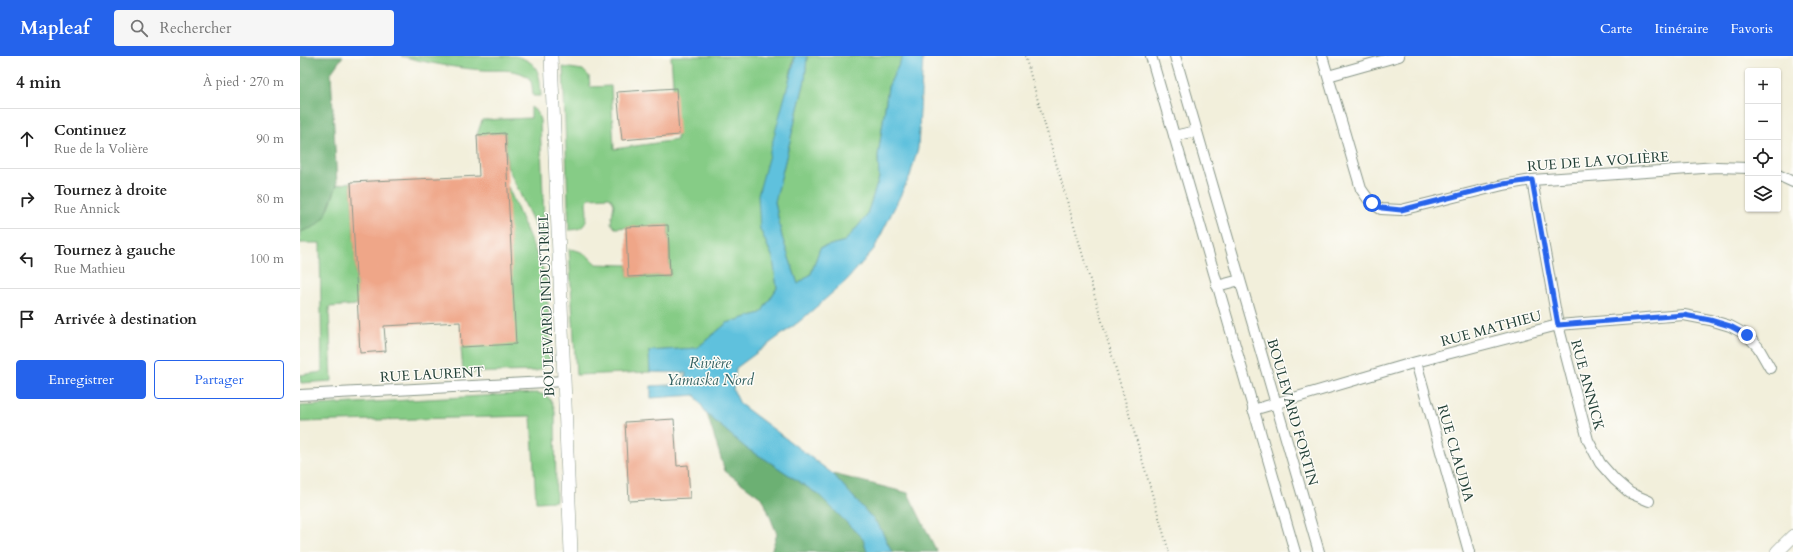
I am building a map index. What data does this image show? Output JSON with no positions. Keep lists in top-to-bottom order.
{
  "streets": {
    "street": [
      "RUE DE LA VOLIÈRE",
      "BOULEVARD INDUSTRIEL",
      "RUE MATHIEU",
      "RUE LAURENT",
      "RUE ANNICK",
      "BOULEVARD FORTIN",
      "RUE CLAUDIA"
    ]
  },
  "crossings": [
    ["RUE DE LA VOLIÈRE", "RUE ANNICK"],
    ["BOULEVARD INDUSTRIEL", "RUE LAURENT"],
    ["RUE MATHIEU", "RUE ANNICK"],
    ["RUE MATHIEU", "BOULEVARD FORTIN"],
    ["RUE MATHIEU", "RUE CLAUDIA"]
  ],
  "water": ["Rivière Yamaska Nord"],
  "page": {
    "header": "Mapleaf",
    "search": "Rechercher",
    "nav": ["Carte", "Itinéraire", "Favoris"],
    "heading": ["4 min", "À pied · 270 m"],
    "map_buttons": ["+", "−"],
    "list": [
      ["Continuez", "Rue de la Volière", "90 m"],
      ["Tournez à droite", "Rue Annick", "80 m"],
      ["Tournez à gauche", "Rue Mathieu", "100 m"],
      "Arrivée à destination"
    ],
    "buttons": ["Enregistrer", "Partager"]
  }
}
